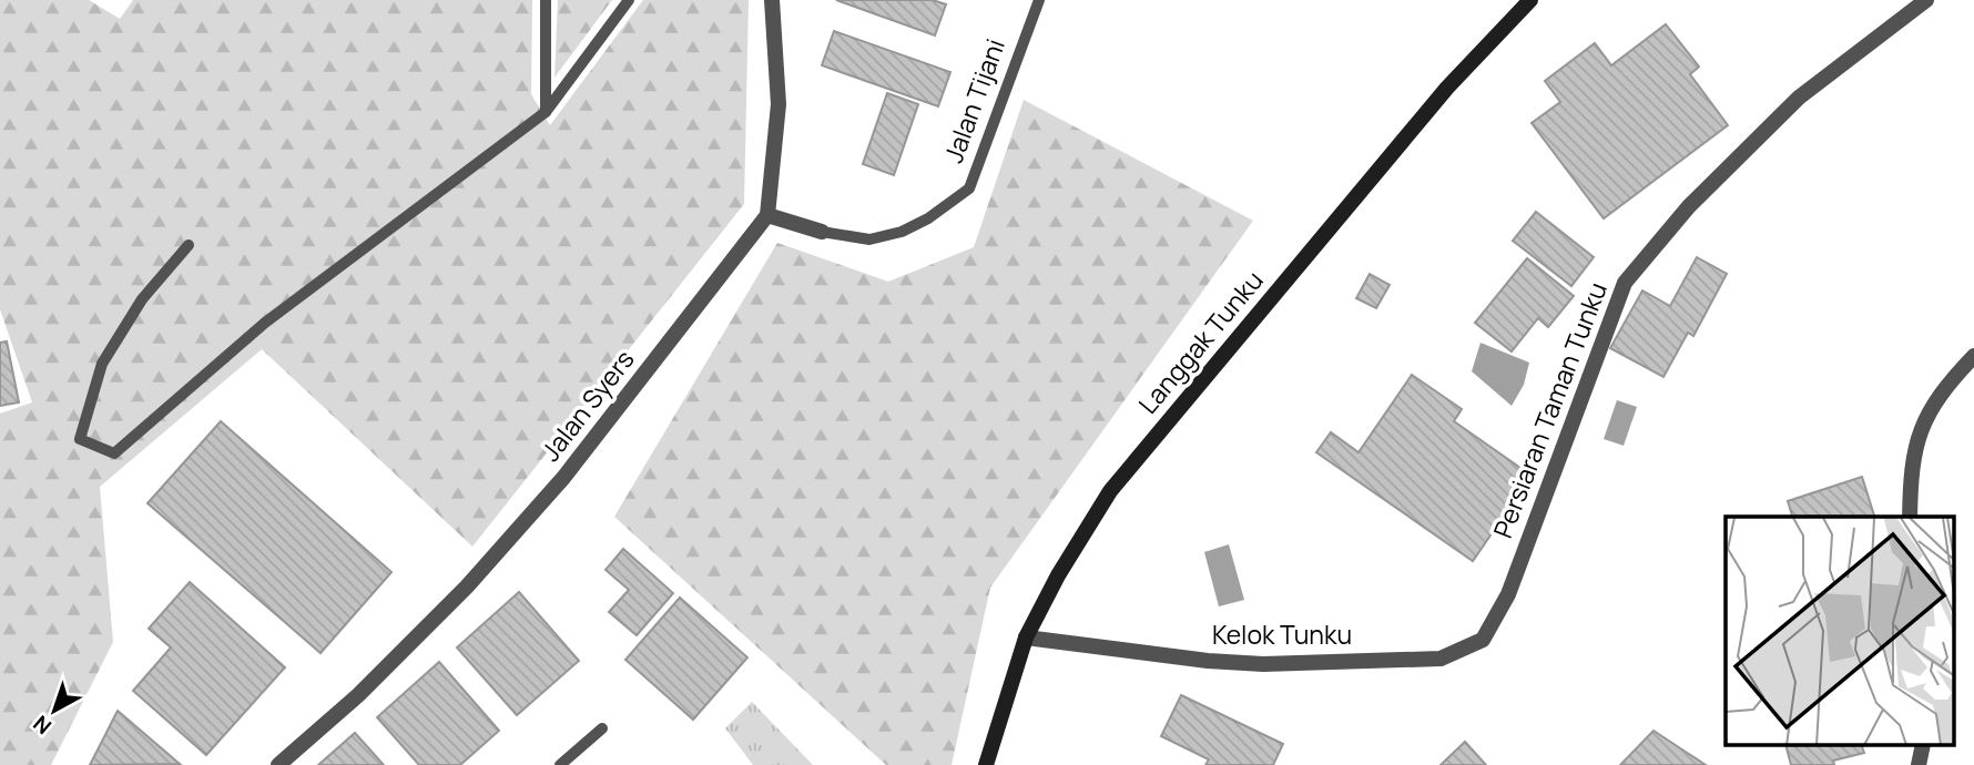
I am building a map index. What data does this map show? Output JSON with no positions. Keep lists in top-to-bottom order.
{
  "streets": {
    "street": [
      "Jalan Tijani",
      "Langgak Tunku",
      "Jalan Syers",
      "Persiaran Taman Tunku",
      "Kelok Tunku"
    ]
  },
  "crossings": [
    ["Jalan Tijani", "Jalan Syers"],
    ["Langgak Tunku", "Kelok Tunku"],
    ["Persiaran Taman Tunku", "Kelok Tunku"]
  ],
  "north": "bottom left"
}
